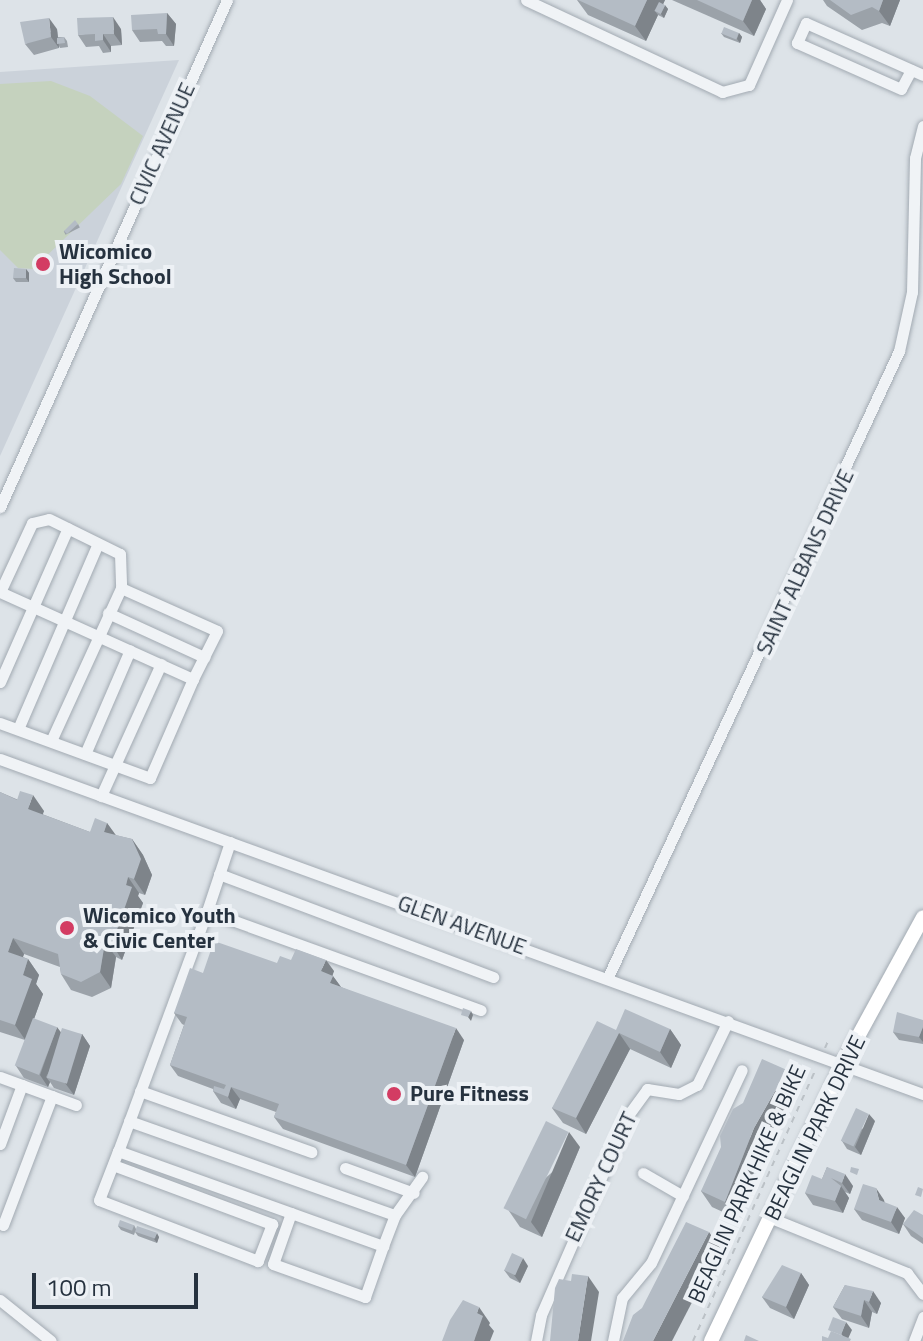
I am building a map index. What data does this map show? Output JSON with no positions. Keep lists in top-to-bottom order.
{
  "streets": {
    "main road": ["BEAGLIN PARK DRIVE"],
    "street": [
      "CIVIC AVENUE",
      "SAINT ALBANS DRIVE",
      "GLEN AVENUE",
      "EMORY COURT"
    ],
    "path": ["BEAGLIN PARK HIKE & BIKE"]
  },
  "crossings": [
    ["SAINT ALBANS DRIVE", "GLEN AVENUE"],
    ["GLEN AVENUE", "BEAGLIN PARK DRIVE"],
    ["GLEN AVENUE", "EMORY COURT"],
    ["GLEN AVENUE", "BEAGLIN PARK HIKE & BIKE"]
  ],
  "places": ["Wicomico High School", "Wicomico Youth & Civic Center", "Pure Fitness"],
  "scale_bar": "100 m"
}
